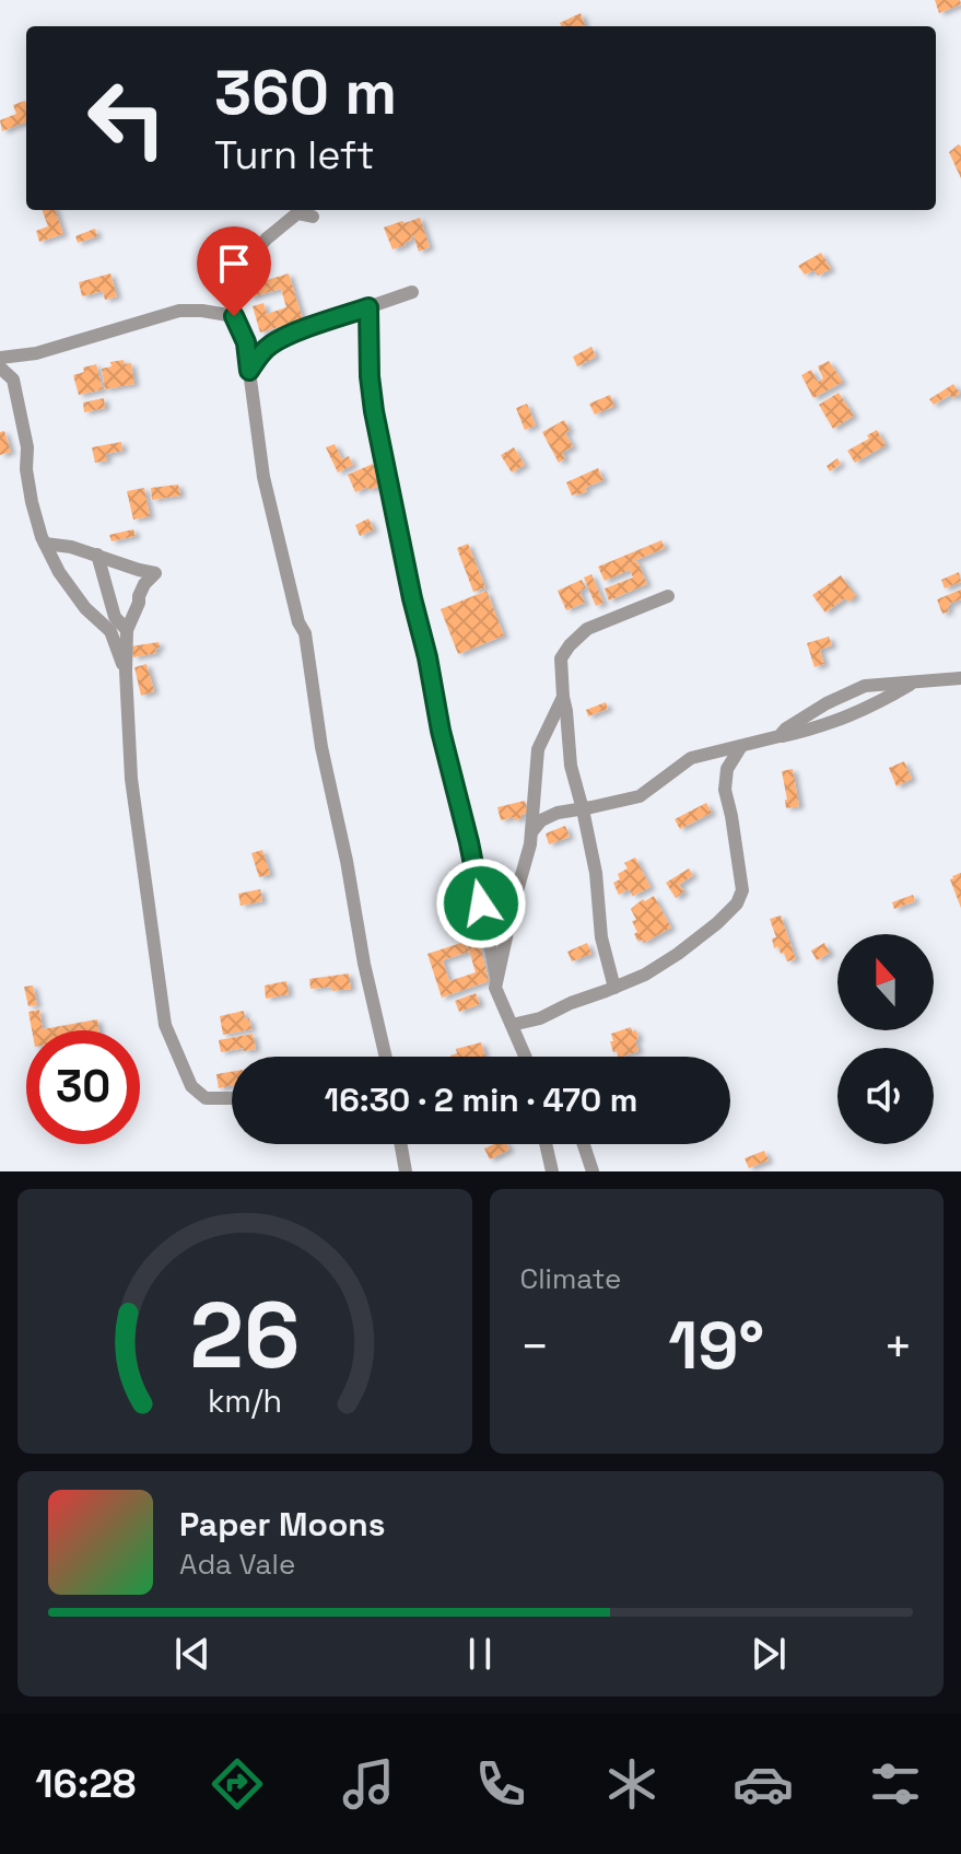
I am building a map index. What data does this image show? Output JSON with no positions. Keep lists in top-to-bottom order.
{
  "north": "top",
  "page": {
    "turn": ["360 m", "Turn left"],
    "limit": "30",
    "trip": "16:30 · 2 min · 470 m",
    "tile": "Climate",
    "heat": ["−", "19°", "+"],
    "song": ["Paper Moons", "Ada Vale"],
    "tabs": "16:28",
    "gauge": ["26", "km/h"]
  }
}
